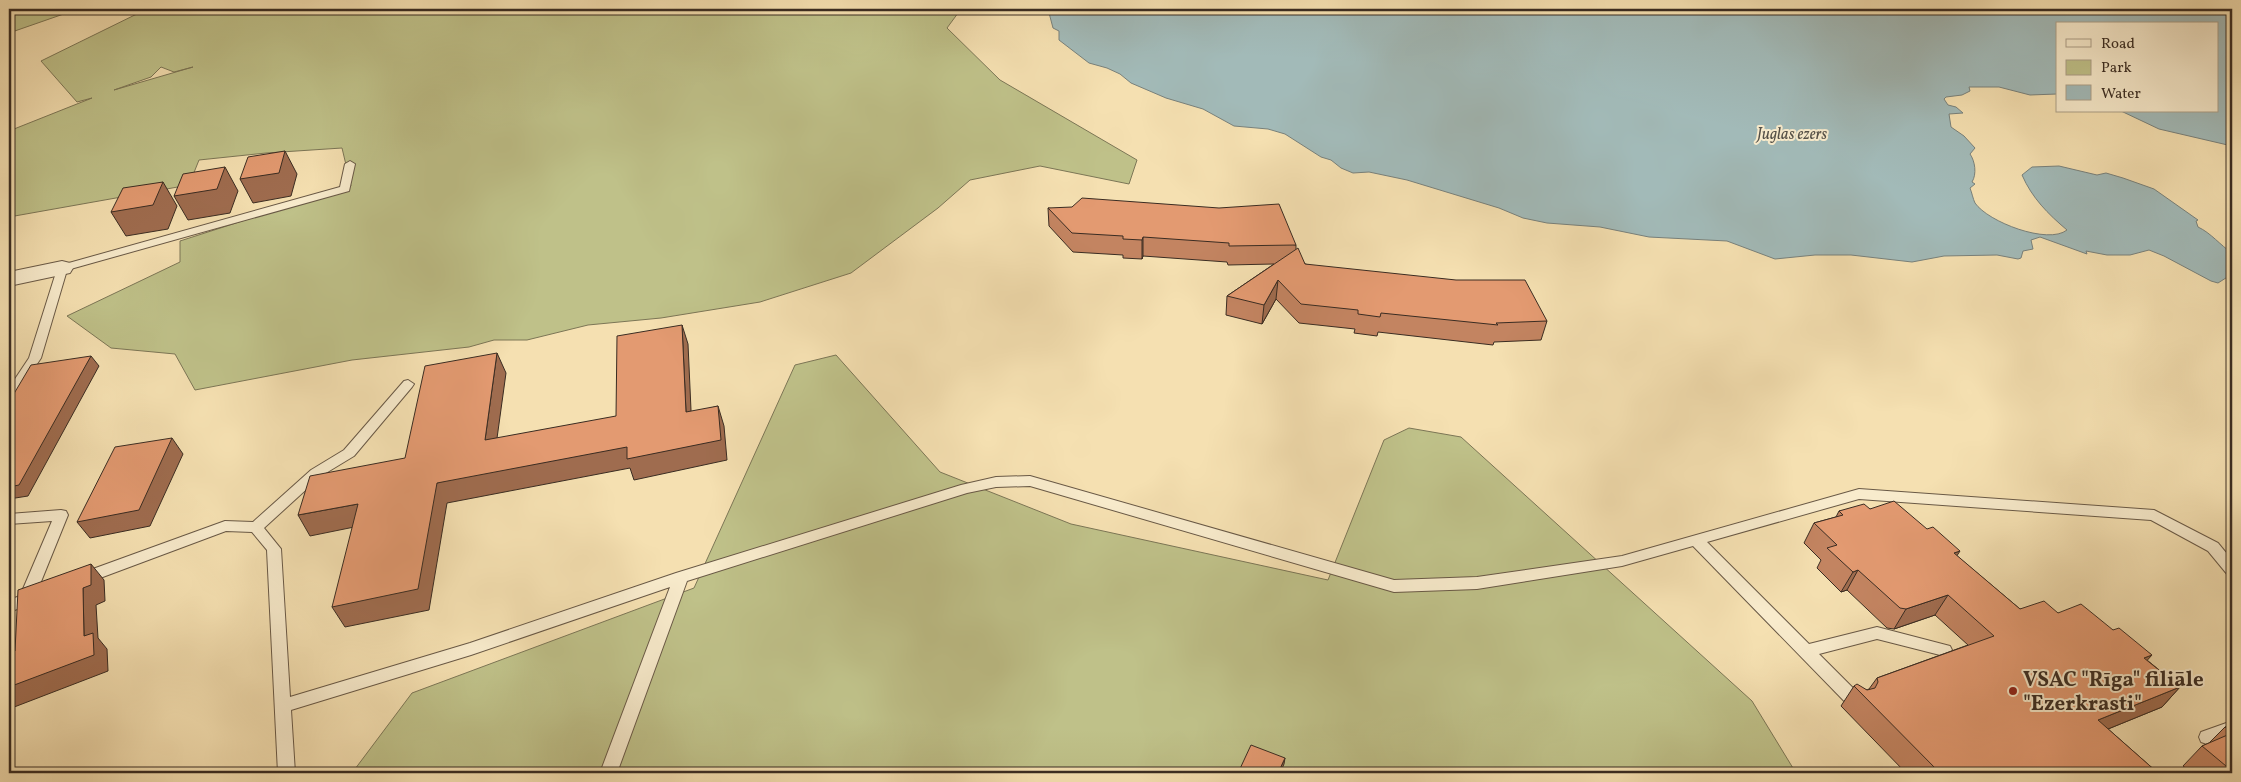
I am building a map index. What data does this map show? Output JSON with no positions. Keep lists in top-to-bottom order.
{
  "water": ["Juglas ezers"],
  "places": ["VSAC \"Rīga\" filiāle \"Ezerkrasti\""],
  "legend": ["Road", "Park", "Water"]
}
